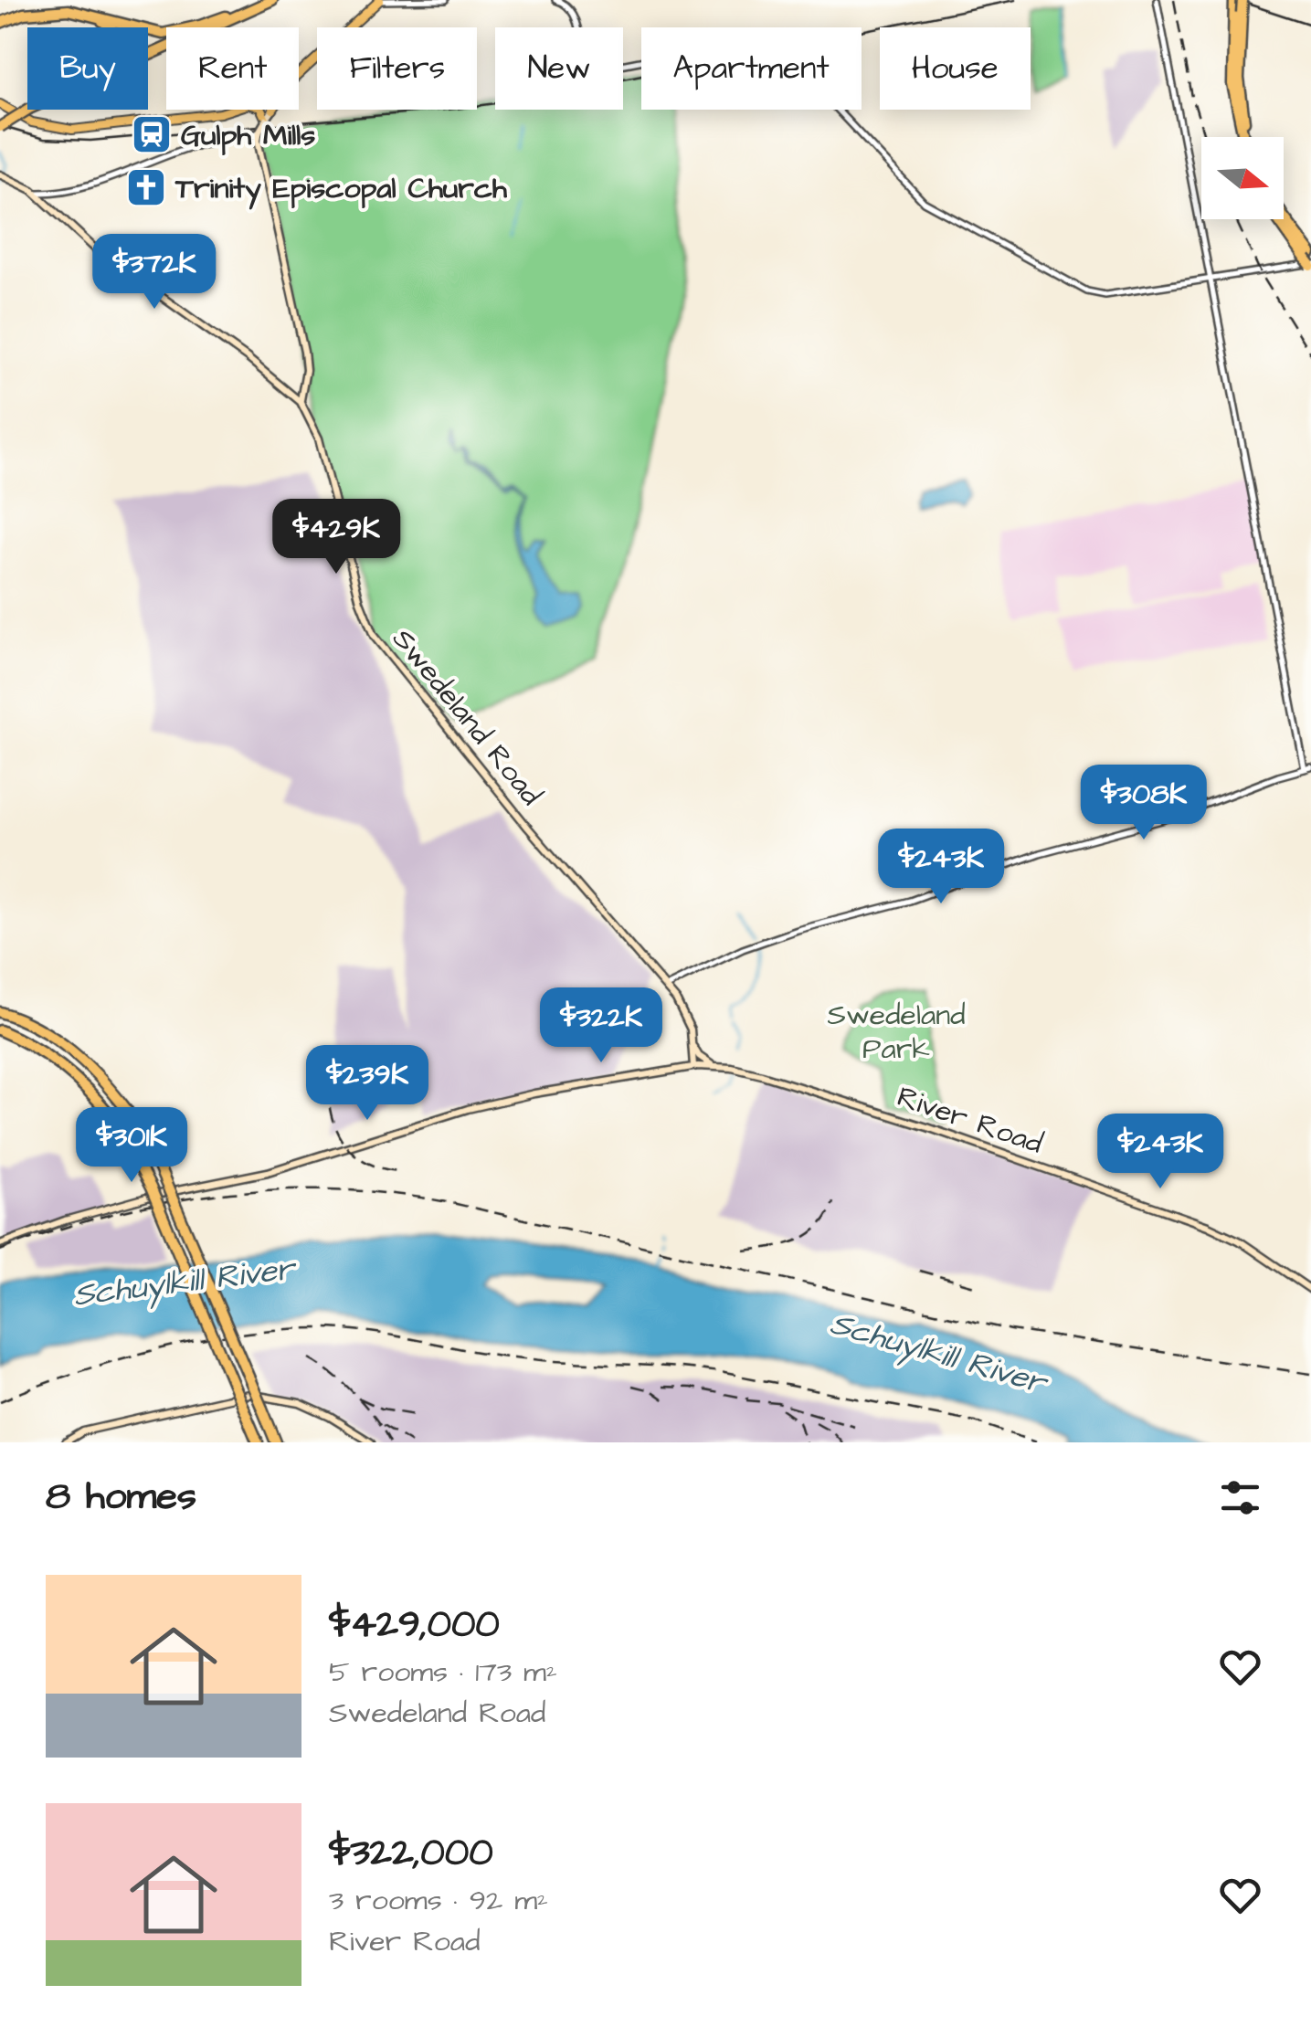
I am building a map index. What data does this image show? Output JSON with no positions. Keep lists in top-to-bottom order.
{
  "streets": {
    "main road": ["Swedeland Road", "River Road"]
  },
  "crossings": [
    ["Swedeland Road", "River Road"]
  ],
  "water": ["Schuylkill River"],
  "parks": ["Swedeland Park"],
  "places": {
    "station": ["Gulph Mills"],
    "church": ["Trinity Episcopal Church"]
  },
  "north": "right",
  "page": {
    "chip": [
      "Buy",
      "Rent",
      "Filters",
      "New",
      "Apartment",
      "House"
    ],
    "price": [
      "$372K",
      "$429K",
      "$308K",
      "$243K",
      "$322K",
      "$239K",
      "$301K",
      "$243K"
    ],
    "heading": "8 homes",
    "list": [
      {
        "name": "$429,000",
        "note": "5 rooms · 173 m² · Swedeland Road"
      },
      {
        "name": "$322,000",
        "note": "3 rooms · 92 m² · River Road"
      }
    ]
  }
}
